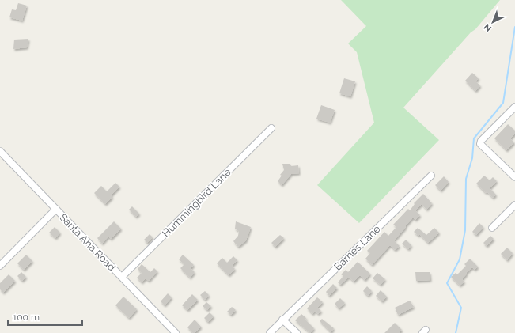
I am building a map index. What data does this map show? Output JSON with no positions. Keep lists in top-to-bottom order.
{
  "streets": {
    "street": ["Hummingbird Lane", "Santa Ana Road", "Barnes Lane"]
  },
  "crossings": [
    ["Hummingbird Lane", "Santa Ana Road"]
  ],
  "scale_bar": "100 m",
  "north": "bottom left"
}
